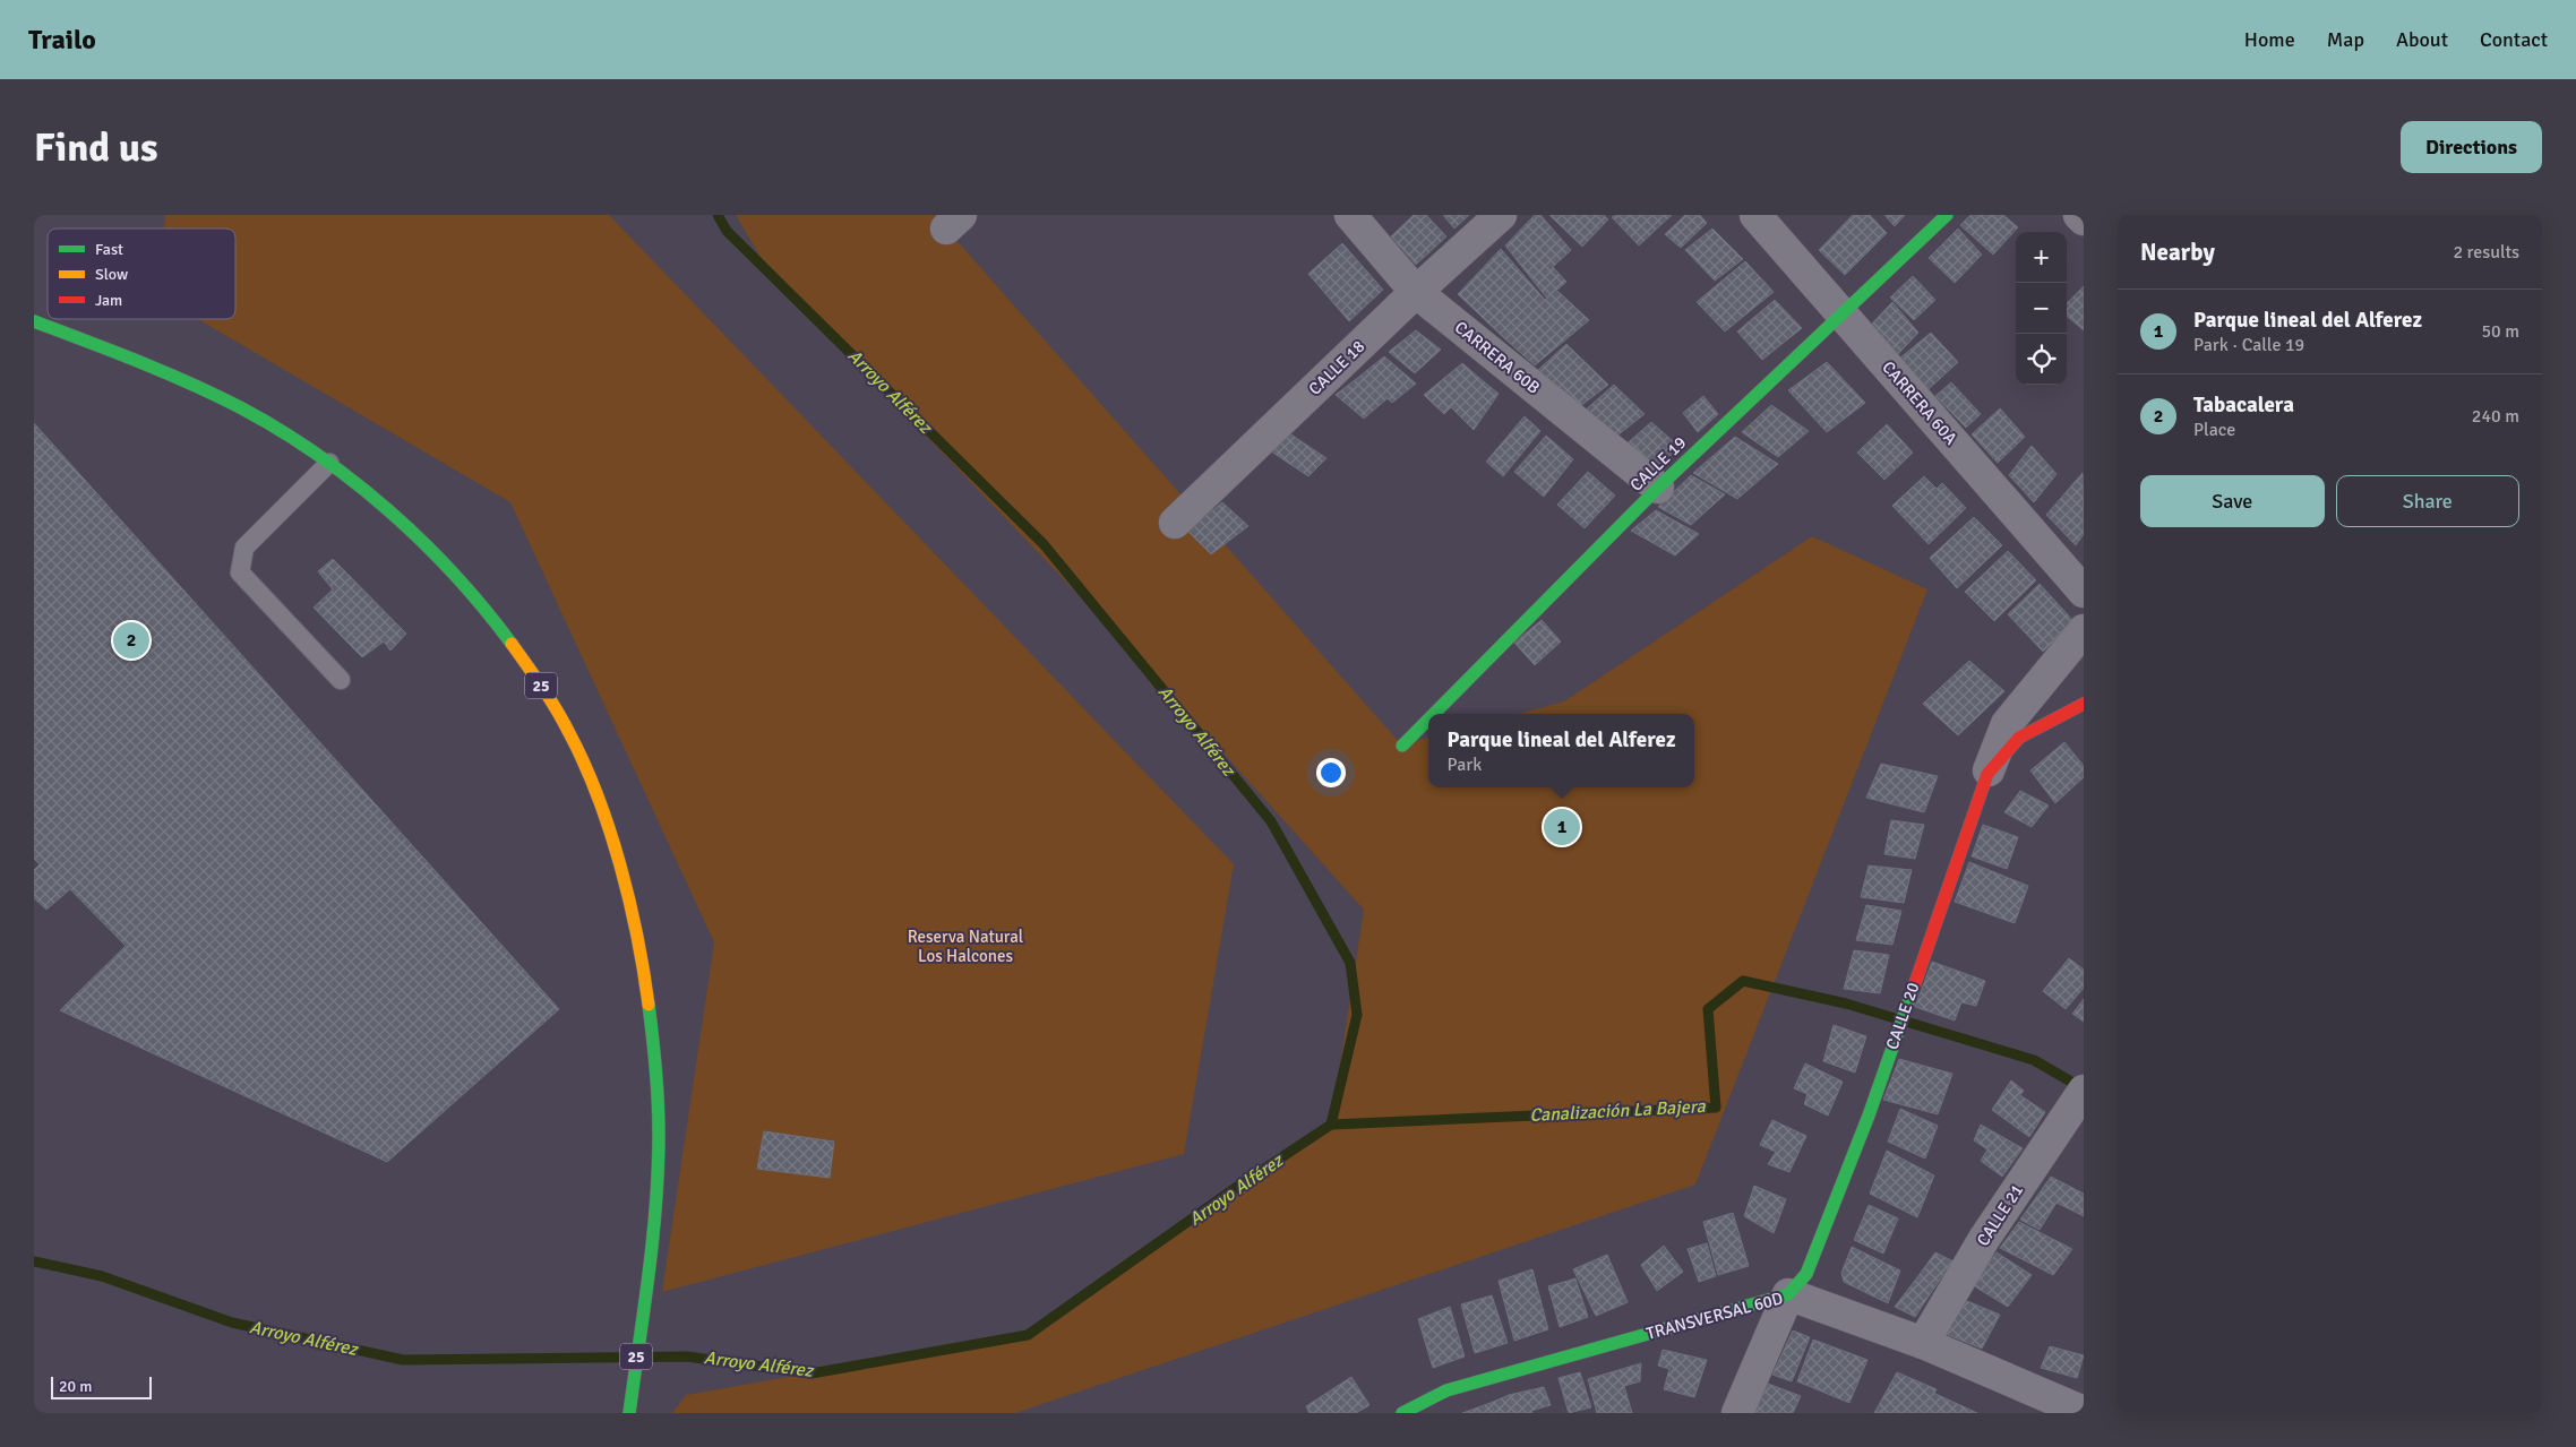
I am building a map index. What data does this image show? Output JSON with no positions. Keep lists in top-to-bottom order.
{
  "streets": {
    "street": [
      "CARRERA 60B",
      "CALLE 18",
      "CARRERA 60A",
      "CALLE 19",
      "25",
      "CALLE 20",
      "CALLE 21",
      "TRANSVERSAL 60D"
    ]
  },
  "crossings": [
    ["CARRERA 60B", "CALLE 18"],
    ["CARRERA 60B", "CALLE 19"],
    ["CARRERA 60A", "CALLE 19"],
    ["CALLE 20", "TRANSVERSAL 60D"],
    ["CALLE 21", "TRANSVERSAL 60D"]
  ],
  "water": ["Arroyo Alférez", "Canalización La Bajera"],
  "parks": ["Reserva Natural Los Halcones"],
  "legend": ["Fast", "Slow", "Jam"],
  "scale_bar": "20 m",
  "page": {
    "header": "Trailo",
    "nav": [
      "Home",
      "Map",
      "About",
      "Contact"
    ],
    "buttons": [
      "Directions",
      ["Save", "Share"]
    ],
    "title": "Find us",
    "heading": ["Nearby", "2 results"],
    "map_buttons": ["+", "−"],
    "list": [
      {
        "mark": "1",
        "name": "Parque lineal del Alferez",
        "note": "Park · Calle 19",
        "value": "50 m"
      },
      {
        "mark": "2",
        "name": "Tabacalera",
        "note": "Place",
        "value": "240 m"
      }
    ],
    "pins": ["2", "1"],
    "popup": ["Parque lineal del Alferez", "Park"],
    "scale": "20 m"
  }
}
